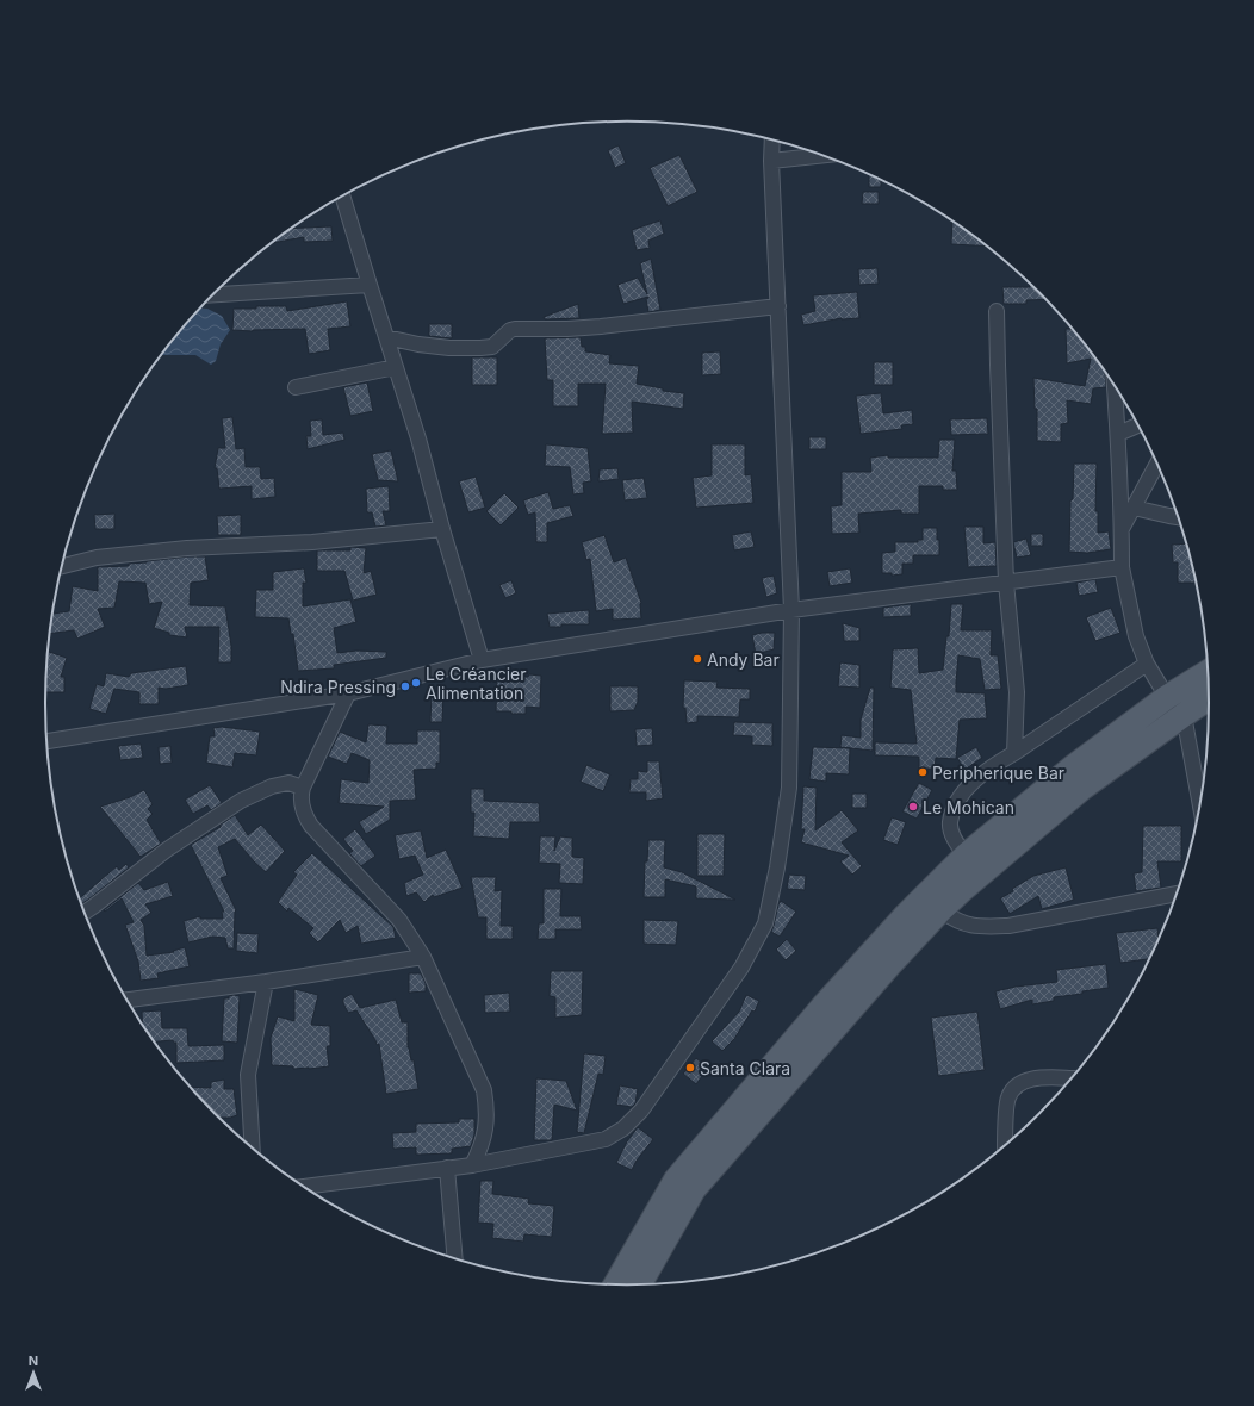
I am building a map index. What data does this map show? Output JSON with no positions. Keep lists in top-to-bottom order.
{
  "places": [
    "Andy Bar",
    "Le Créancier Alimentation",
    "Ndira Pressing",
    "Peripherique Bar",
    "Le Mohican",
    "Santa Clara"
  ],
  "north": "top"
}
